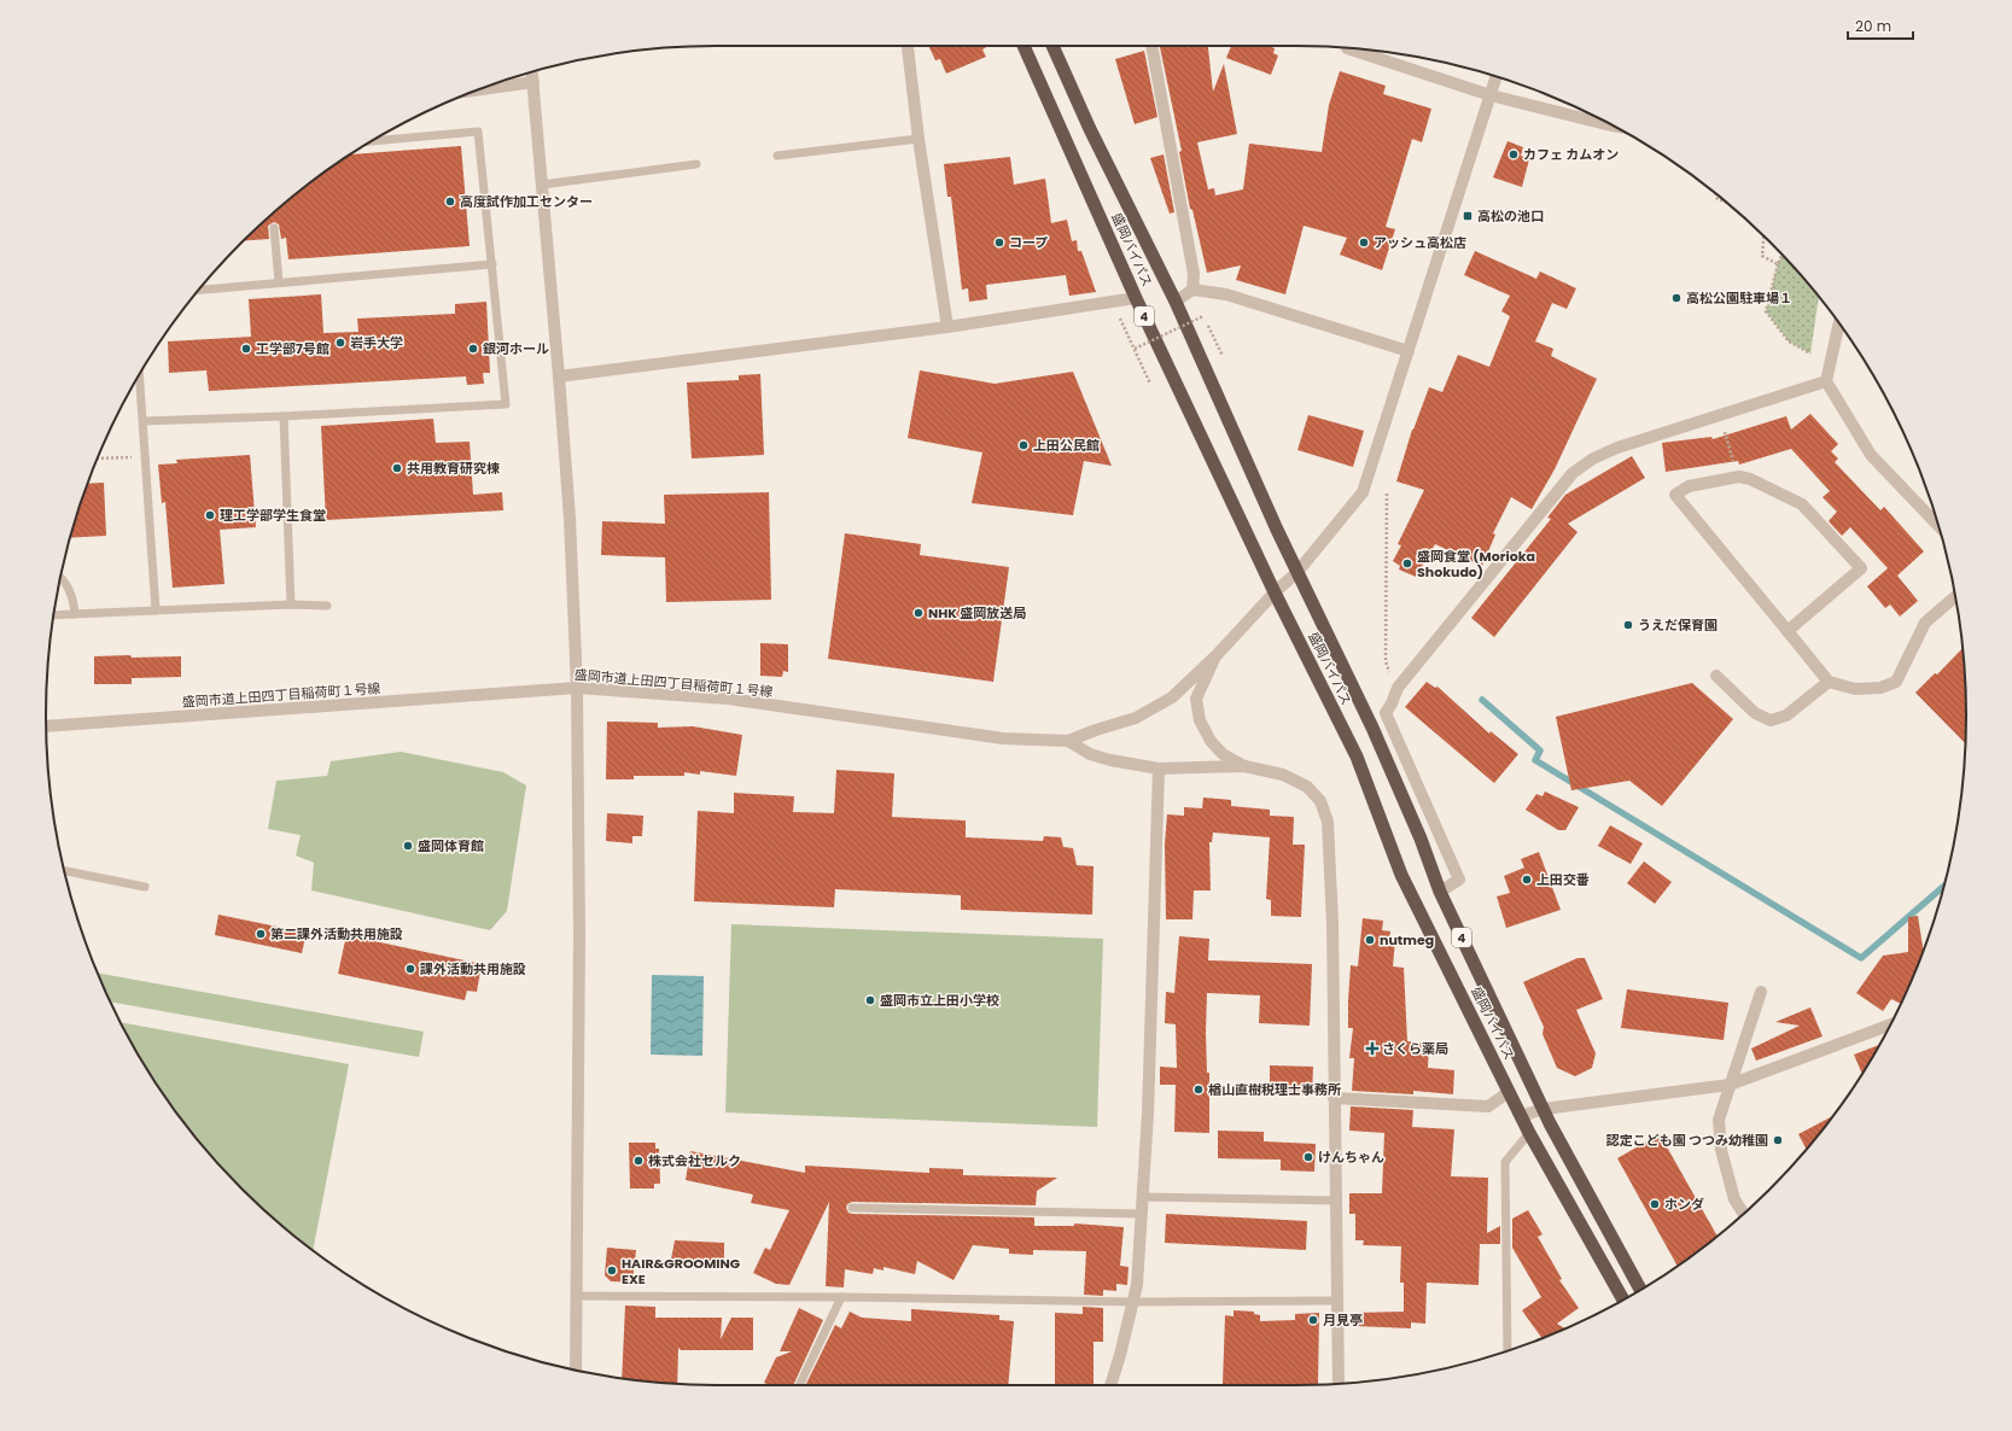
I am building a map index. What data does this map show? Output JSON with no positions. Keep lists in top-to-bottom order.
{
  "streets": {
    "highway": ["盛岡バイパス", "4"],
    "street": ["盛岡市道上田四丁目稲荷町１号線"]
  },
  "crossings": [
    ["盛岡バイパス", "盛岡市道上田四丁目稲荷町１号線"]
  ],
  "places": {
    "other": [
      "カフェ カムオン",
      "高度試作加工センター",
      "コープ",
      "アッシュ高松店",
      "高松公園駐車場１",
      "岩手大学",
      "工学部7号館",
      "銀河ホール",
      "上田公民館",
      "共用教育研究棟",
      "理工学部学生食堂",
      "盛岡食堂 (Morioka Shokudo)",
      "NHK 盛岡放送局",
      "うえだ保育園",
      "盛岡体育館",
      "上田交番",
      "第二課外活動共用施設",
      "nutmeg",
      "課外活動共用施設",
      "盛岡市立上田小学校",
      "楢山直樹税理士事務所",
      "認定こども園 つつみ幼稚園",
      "けんちゃん",
      "株式会社セルク",
      "ホンダ",
      "HAIR&GROOMING EXE",
      "月見亭"
    ],
    "transit": ["高松の池口"],
    "health": ["さくら薬局"]
  },
  "scale_bar": "20 m"
}
